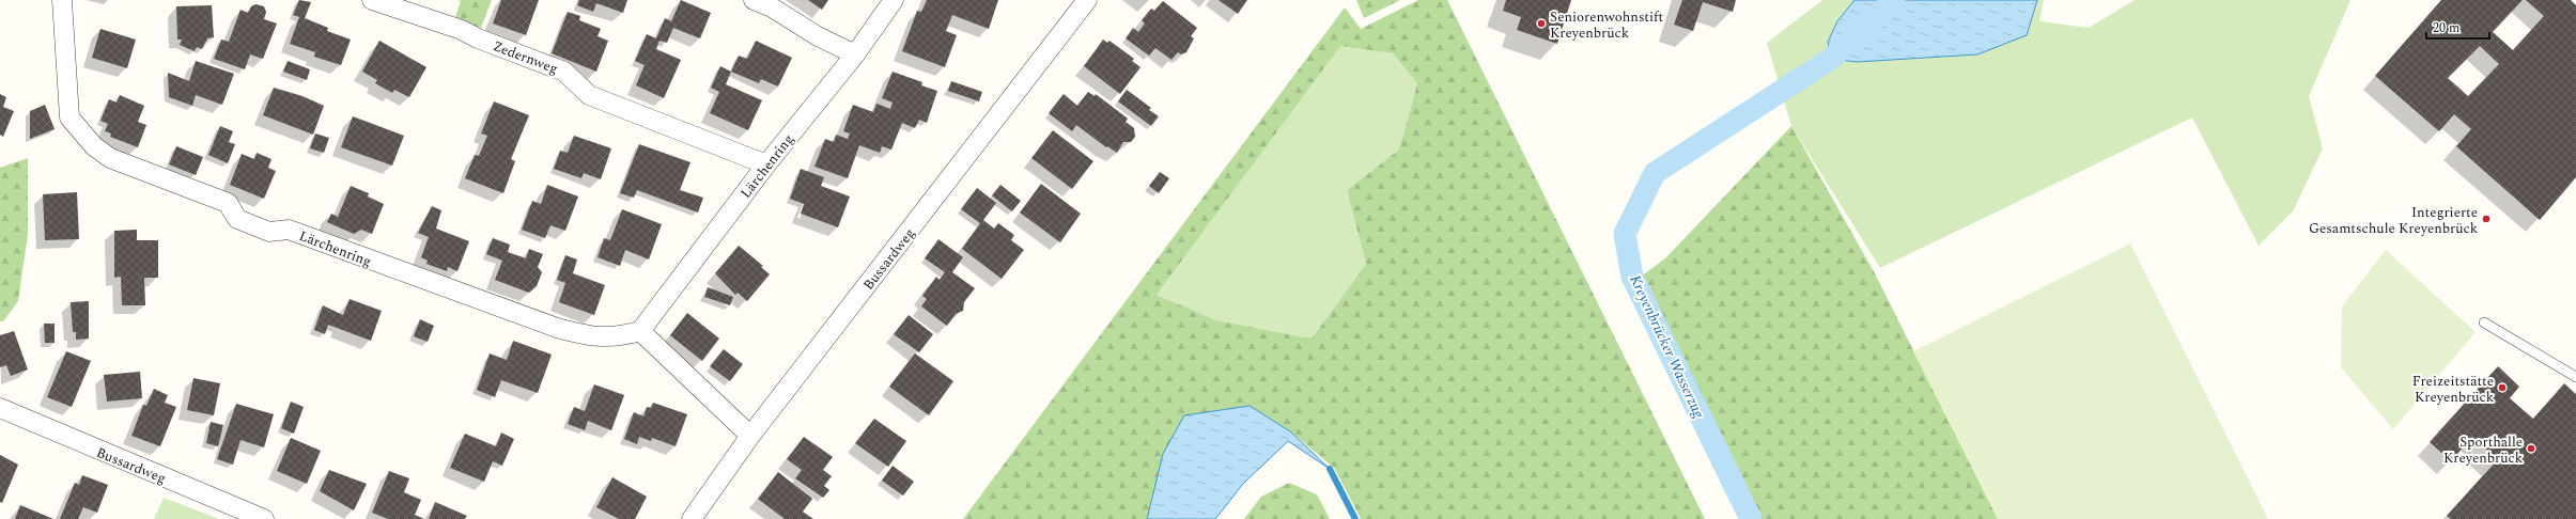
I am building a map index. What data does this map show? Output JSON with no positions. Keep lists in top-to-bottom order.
{
  "streets": {
    "street": ["Zedernweg", "Lärchenring", "Bussardweg"]
  },
  "crossings": [
    ["Zedernweg", "Lärchenring"]
  ],
  "water": ["Kreyenbrücker Wasserzug"],
  "places": [
    "Seniorenwohnstift Kreyenbrück",
    "Integrierte Gesamtschule Kreyenbrück",
    "Freizeitstätte Kreyenbrück",
    "Sporthalle Kreyenbrück"
  ],
  "scale_bar": "20 m"
}
